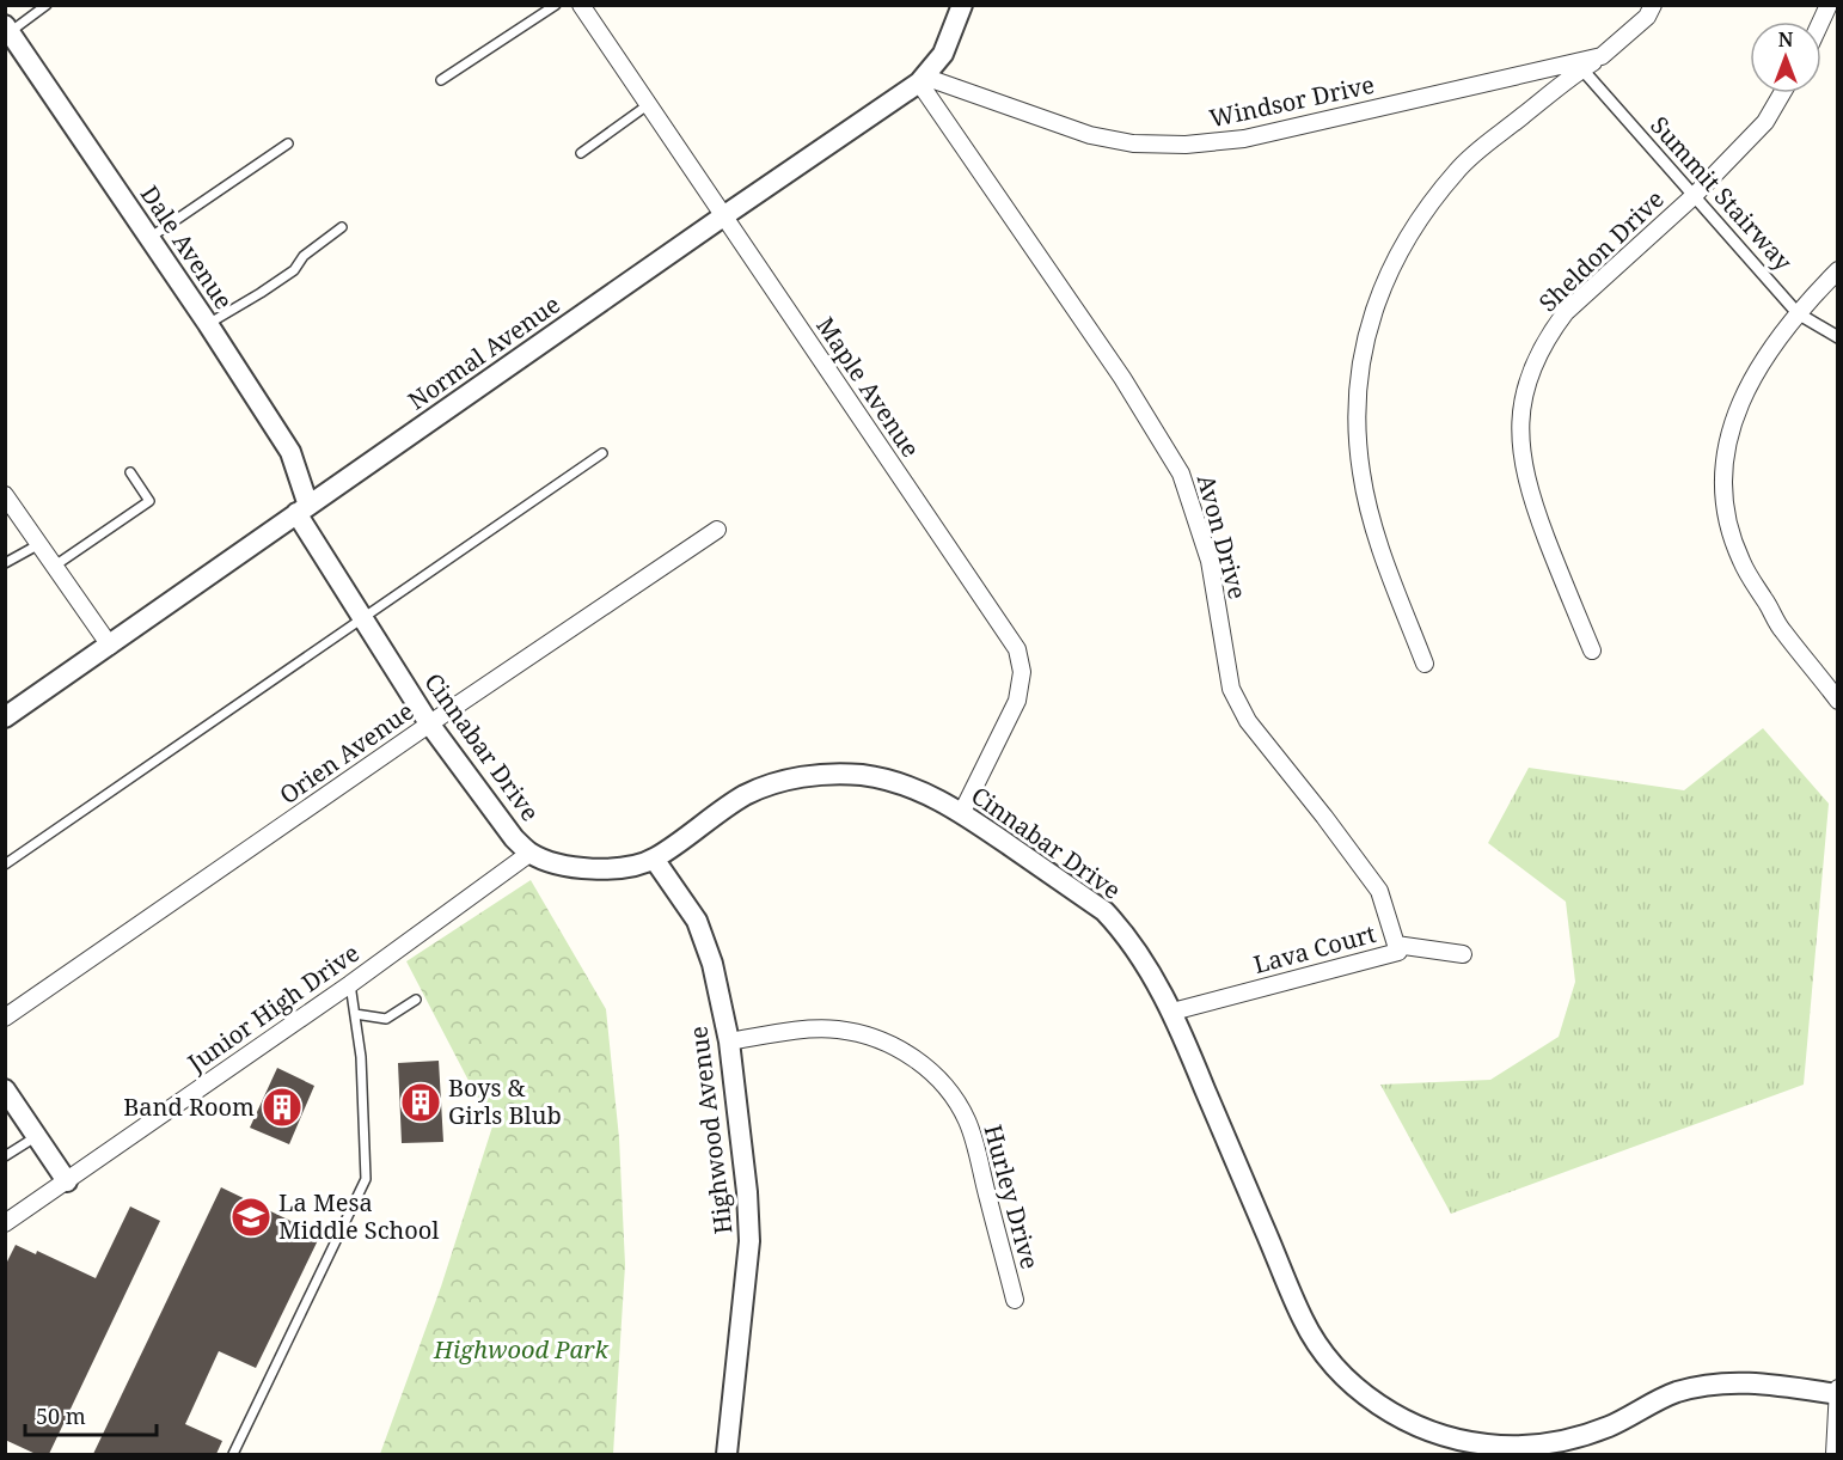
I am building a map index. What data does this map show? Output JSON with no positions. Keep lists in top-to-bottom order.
{
  "streets": {
    "street": [
      "Windsor Drive",
      "Summit Stairway",
      "Dale Avenue",
      "Sheldon Drive",
      "Normal Avenue",
      "Maple Avenue",
      "Avon Drive",
      "Cinnabar Drive",
      "Orien Avenue",
      "Lava Court",
      "Junior High Drive",
      "Highwood Avenue",
      "Hurley Drive"
    ]
  },
  "crossings": [
    ["Windsor Drive", "Normal Avenue"],
    ["Windsor Drive", "Avon Drive"],
    ["Summit Stairway", "Sheldon Drive"],
    ["Dale Avenue", "Normal Avenue"],
    ["Dale Avenue", "Cinnabar Drive"],
    ["Normal Avenue", "Maple Avenue"],
    ["Normal Avenue", "Avon Drive"],
    ["Normal Avenue", "Cinnabar Drive"],
    ["Maple Avenue", "Cinnabar Drive"],
    ["Avon Drive", "Lava Court"],
    ["Cinnabar Drive", "Orien Avenue"],
    ["Cinnabar Drive", "Lava Court"],
    ["Cinnabar Drive", "Junior High Drive"],
    ["Cinnabar Drive", "Highwood Avenue"],
    ["Highwood Avenue", "Hurley Drive"]
  ],
  "parks": ["Highwood Park"],
  "places": {
    "building": ["Boys & Girls Blub", "Band Room"],
    "school or university": ["La Mesa Middle School"]
  },
  "scale_bar": "50 m",
  "north": "top"
}
